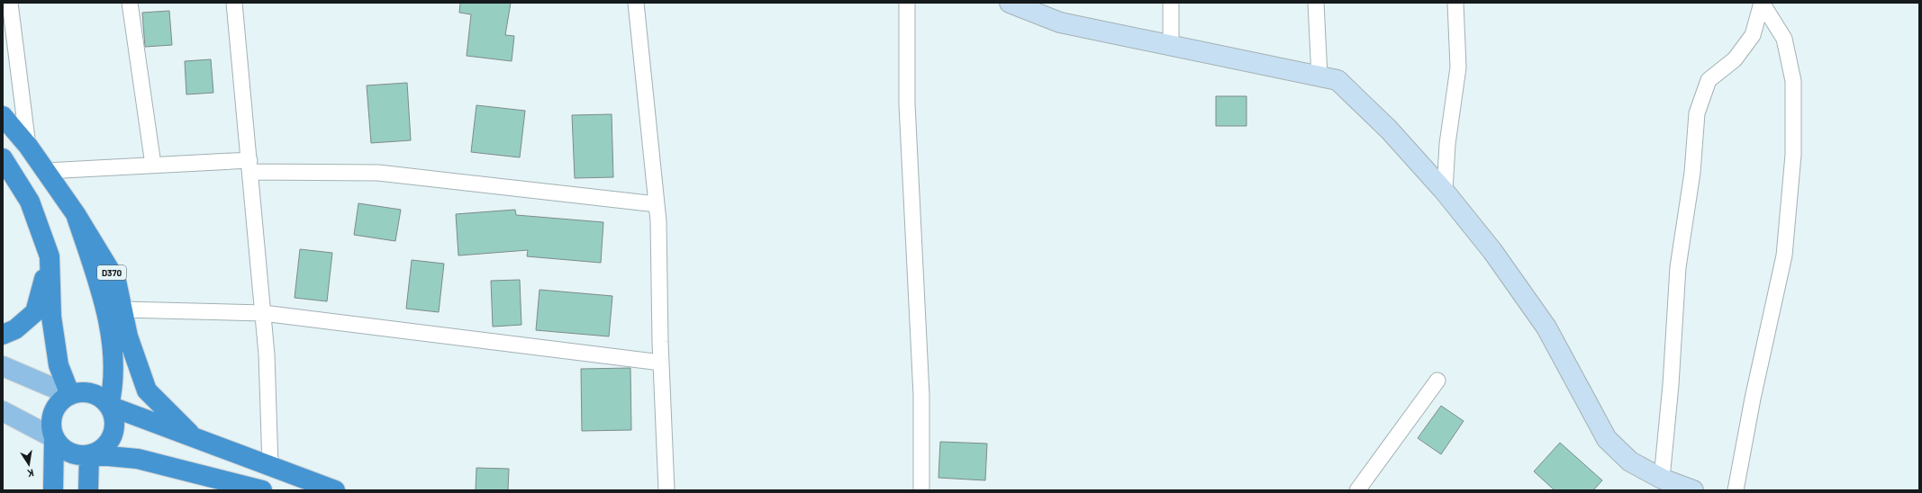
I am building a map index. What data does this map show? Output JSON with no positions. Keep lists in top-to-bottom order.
{
  "streets": {
    "highway": ["D370"]
  },
  "north": "bottom"
}
